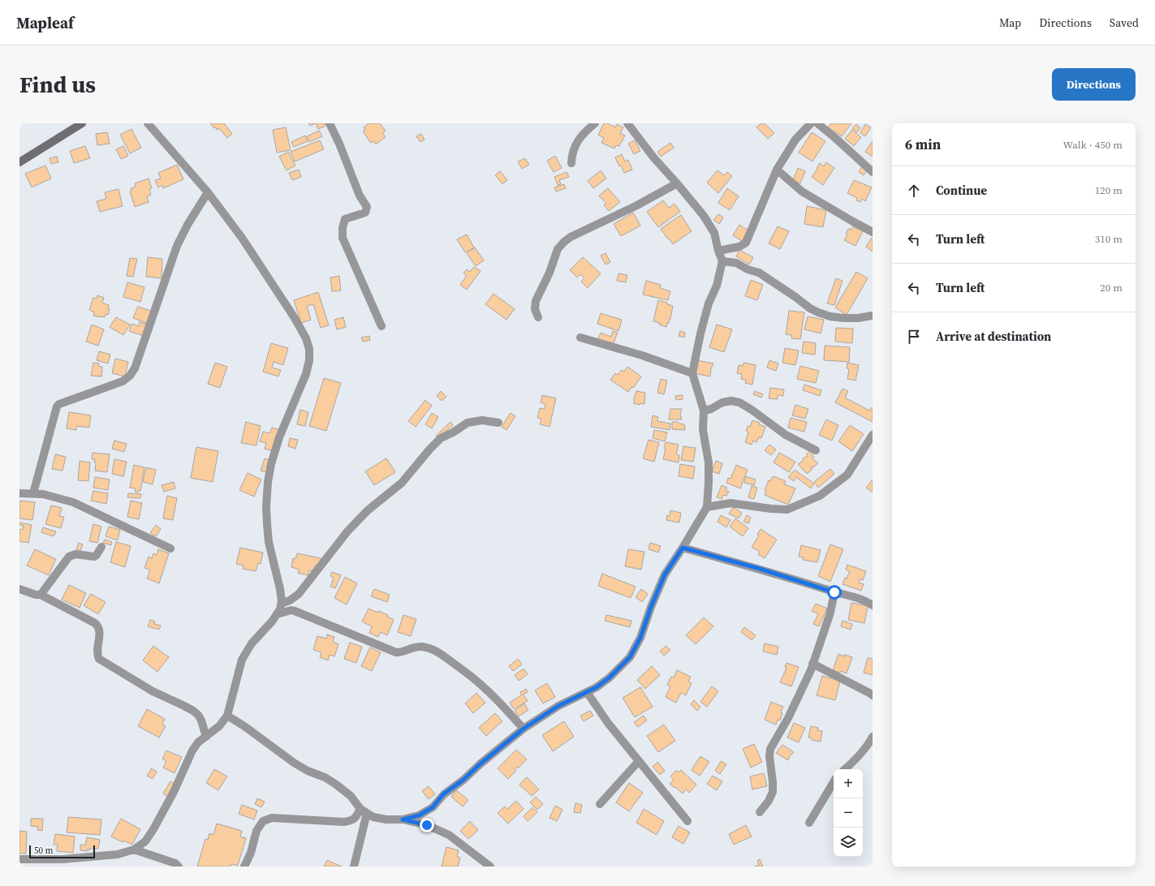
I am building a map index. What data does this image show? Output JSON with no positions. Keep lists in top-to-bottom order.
{
  "scale_bar": "50 m",
  "page": {
    "header": "Mapleaf",
    "nav": ["Map", "Directions", "Saved"],
    "buttons": "Directions",
    "title": "Find us",
    "heading": ["6 min", "Walk · 450 m"],
    "list": [
      ["Continue", "120 m"],
      ["Turn left", "310 m"],
      ["Turn left", "20 m"],
      "Arrive at destination"
    ],
    "map_buttons": ["+", "−"],
    "scale": "50 m"
  }
}
